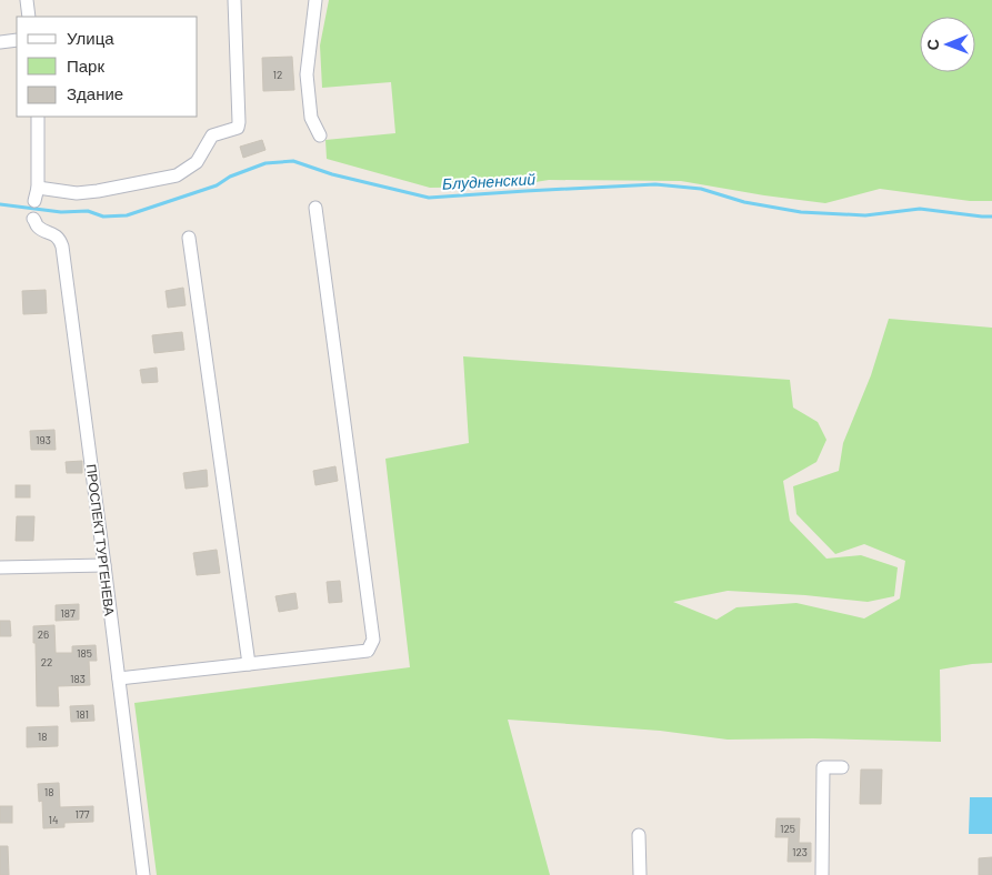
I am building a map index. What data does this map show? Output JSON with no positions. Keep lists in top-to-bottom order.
{
  "streets": {
    "street": ["ПРОСПЕКТ ТУРГЕНЕВА"]
  },
  "water": ["Блудненский"],
  "house_numbers": [
    "12",
    "193",
    "187",
    "26",
    "185",
    "22",
    "183",
    "181",
    "18",
    "18",
    "177",
    "14",
    "125",
    "123"
  ],
  "legend": ["Улица", "Парк", "Здание"],
  "north": "left"
}
